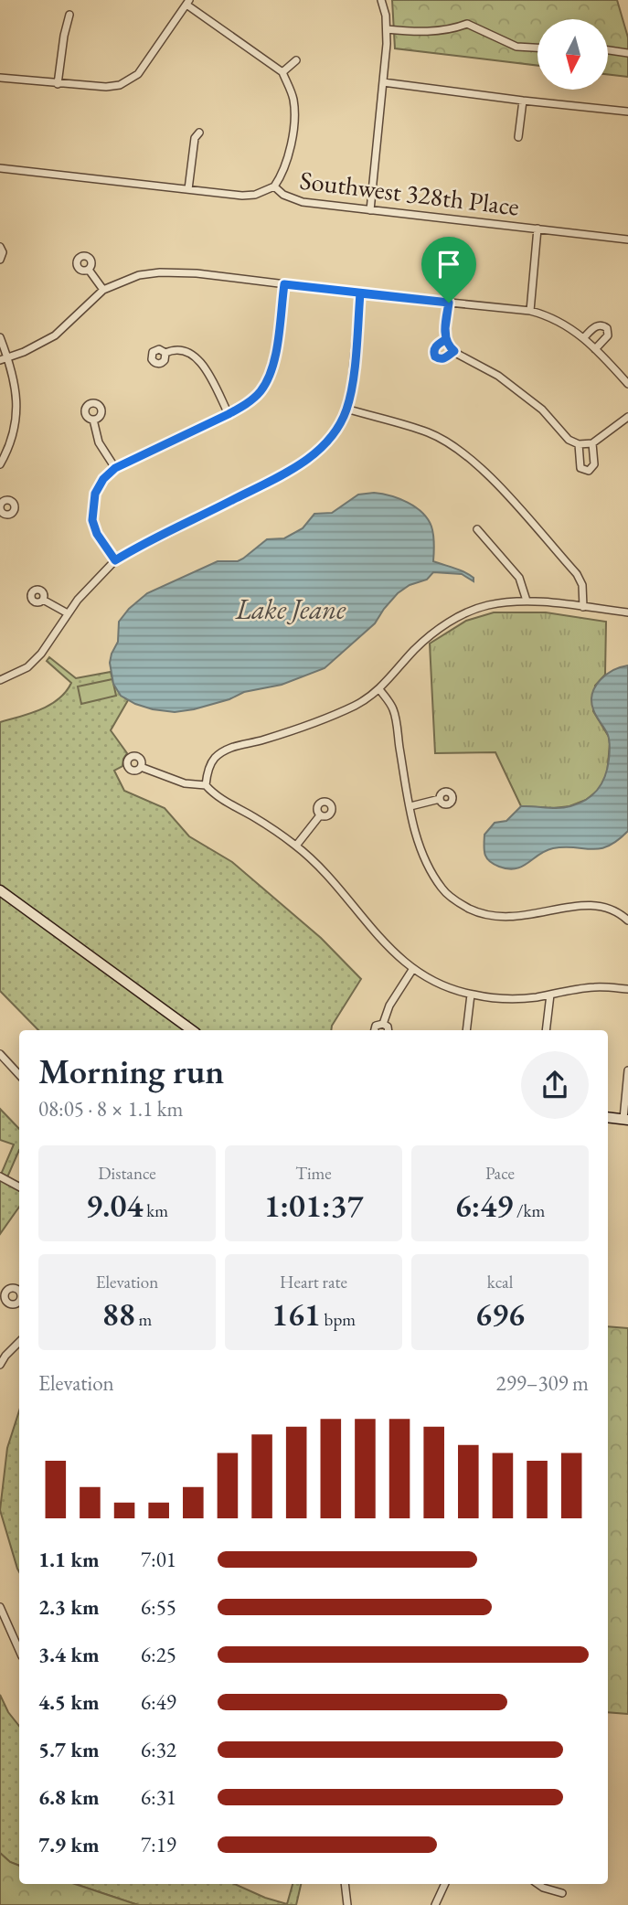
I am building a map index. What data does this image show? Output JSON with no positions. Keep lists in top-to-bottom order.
{
  "streets": {
    "street": ["Southwest 328th Place"]
  },
  "water": ["Lake Jeane"],
  "north": "bottom",
  "page": {
    "heading": ["Morning run", "08:05 · 8 × 1.1 km"],
    "stats": [
      ["Distance", "9.04 km"],
      ["Time", "1:01:37"],
      ["Pace", "6:49 /km"],
      ["Elevation", "88 m"],
      ["Heart rate", "161 bpm"],
      ["kcal", "696"]
    ],
    "chart": ["Elevation", "299–309 m"],
    "list": [
      {
        "name": "1.1 km",
        "note": "7:01"
      },
      {
        "name": "2.3 km",
        "note": "6:55"
      },
      {
        "name": "3.4 km",
        "note": "6:25"
      },
      {
        "name": "4.5 km",
        "note": "6:49"
      },
      {
        "name": "5.7 km",
        "note": "6:32"
      },
      {
        "name": "6.8 km",
        "note": "6:31"
      },
      {
        "name": "7.9 km",
        "note": "7:19"
      }
    ]
  }
}
